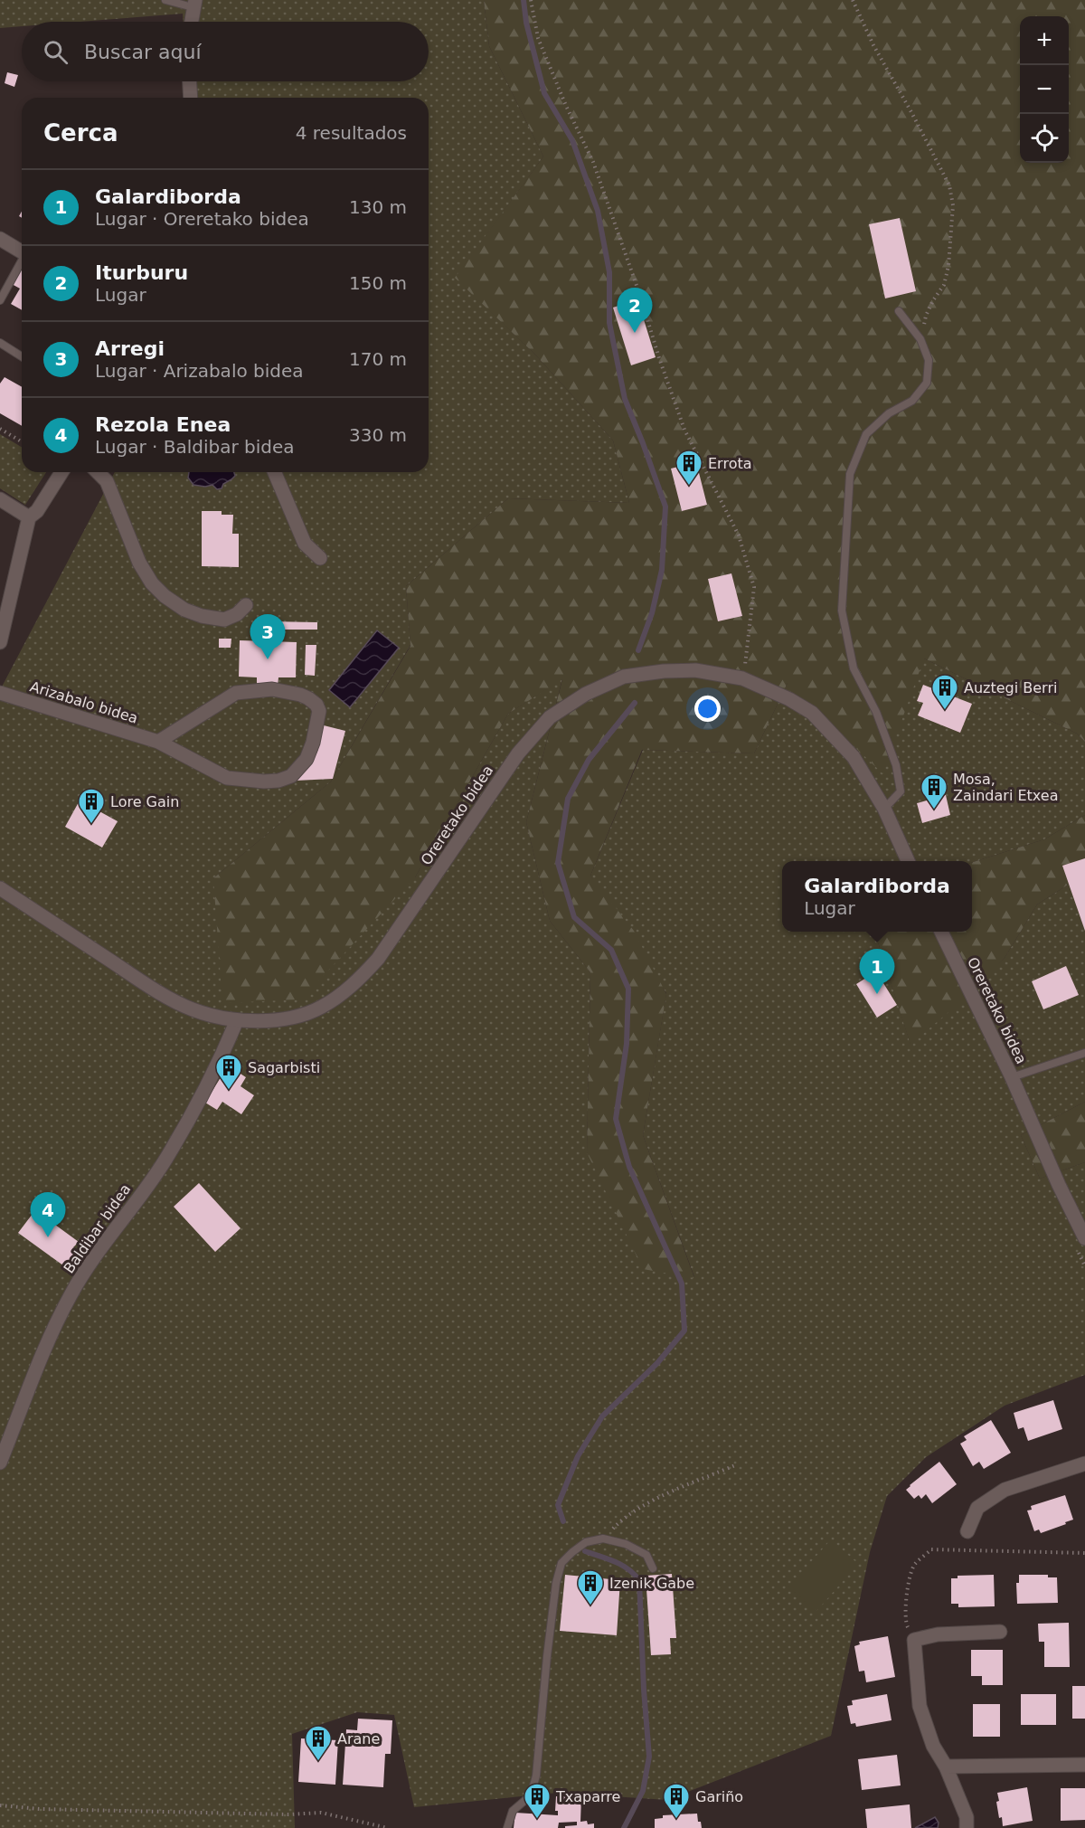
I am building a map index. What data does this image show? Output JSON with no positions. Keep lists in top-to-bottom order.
{
  "streets": {
    "street": ["Arizabalo bidea", "Oreretako bidea", "Baldibar bidea"]
  },
  "crossings": [
    ["Oreretako bidea", "Baldibar bidea"]
  ],
  "places": {
    "building": [
      "Errota",
      "Auztegi Berri",
      "Mosa, Zaindari Etxea",
      "Lore Gain",
      "Sagarbisti",
      "Izenik Gabe",
      "Arane",
      "Txaparre",
      "Gariño"
    ]
  },
  "page": {
    "map_buttons": ["+", "−"],
    "search": "Buscar aquí",
    "heading": ["Cerca", "4 resultados"],
    "list": [
      {
        "mark": "1",
        "name": "Galardiborda",
        "note": "Lugar · Oreretako bidea",
        "value": "130 m"
      },
      {
        "mark": "2",
        "name": "Iturburu",
        "note": "Lugar",
        "value": "150 m"
      },
      {
        "mark": "3",
        "name": "Arregi",
        "note": "Lugar · Arizabalo bidea",
        "value": "170 m"
      },
      {
        "mark": "4",
        "name": "Rezola Enea",
        "note": "Lugar · Baldibar bidea",
        "value": "330 m"
      }
    ],
    "pins": [
      "2",
      "3",
      "1",
      "4"
    ],
    "popup": ["Galardiborda", "Lugar"]
  }
}
